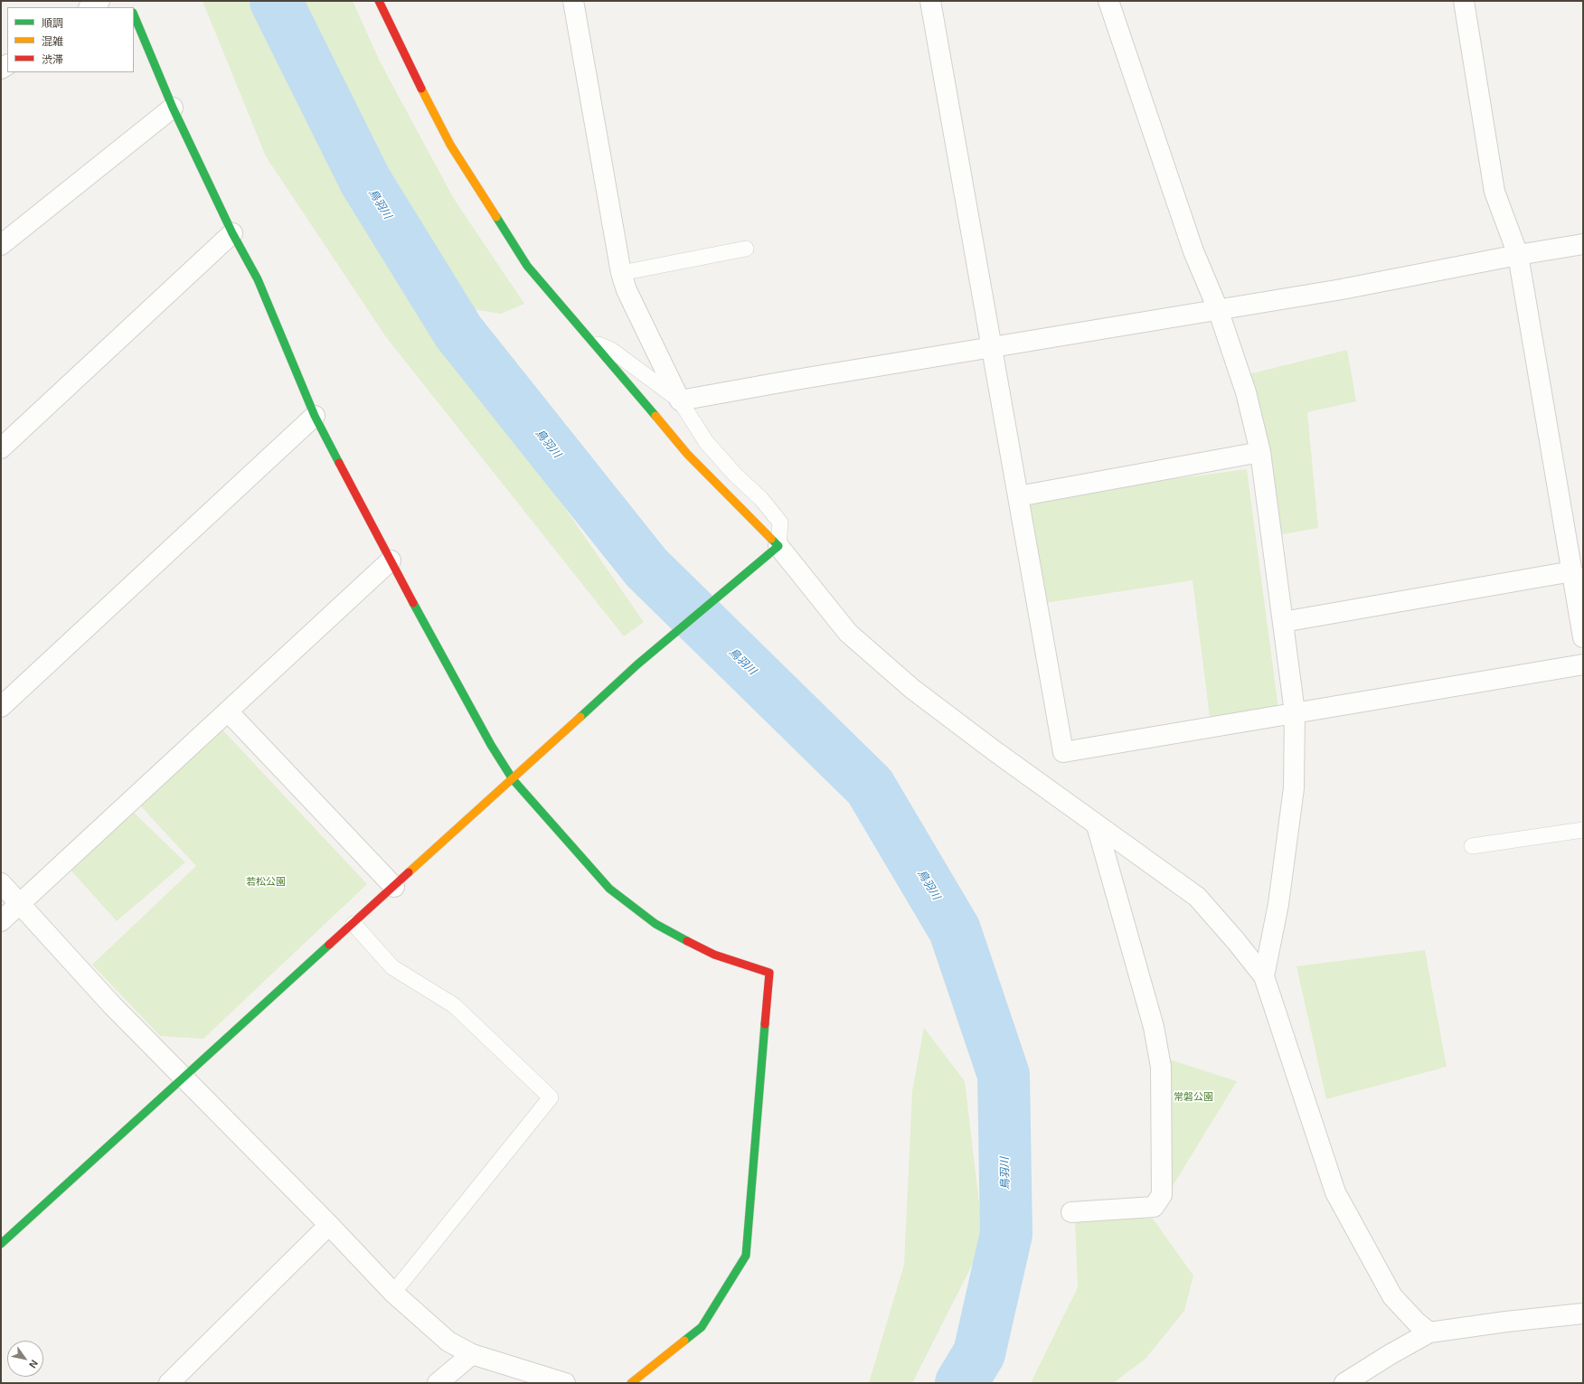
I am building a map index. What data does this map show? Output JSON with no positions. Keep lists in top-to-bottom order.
{
  "water": ["鳥羽川"],
  "parks": ["若松公園", "常磐公園"],
  "legend": ["順調", "混雑", "渋滞"],
  "north": "bottom right"
}
